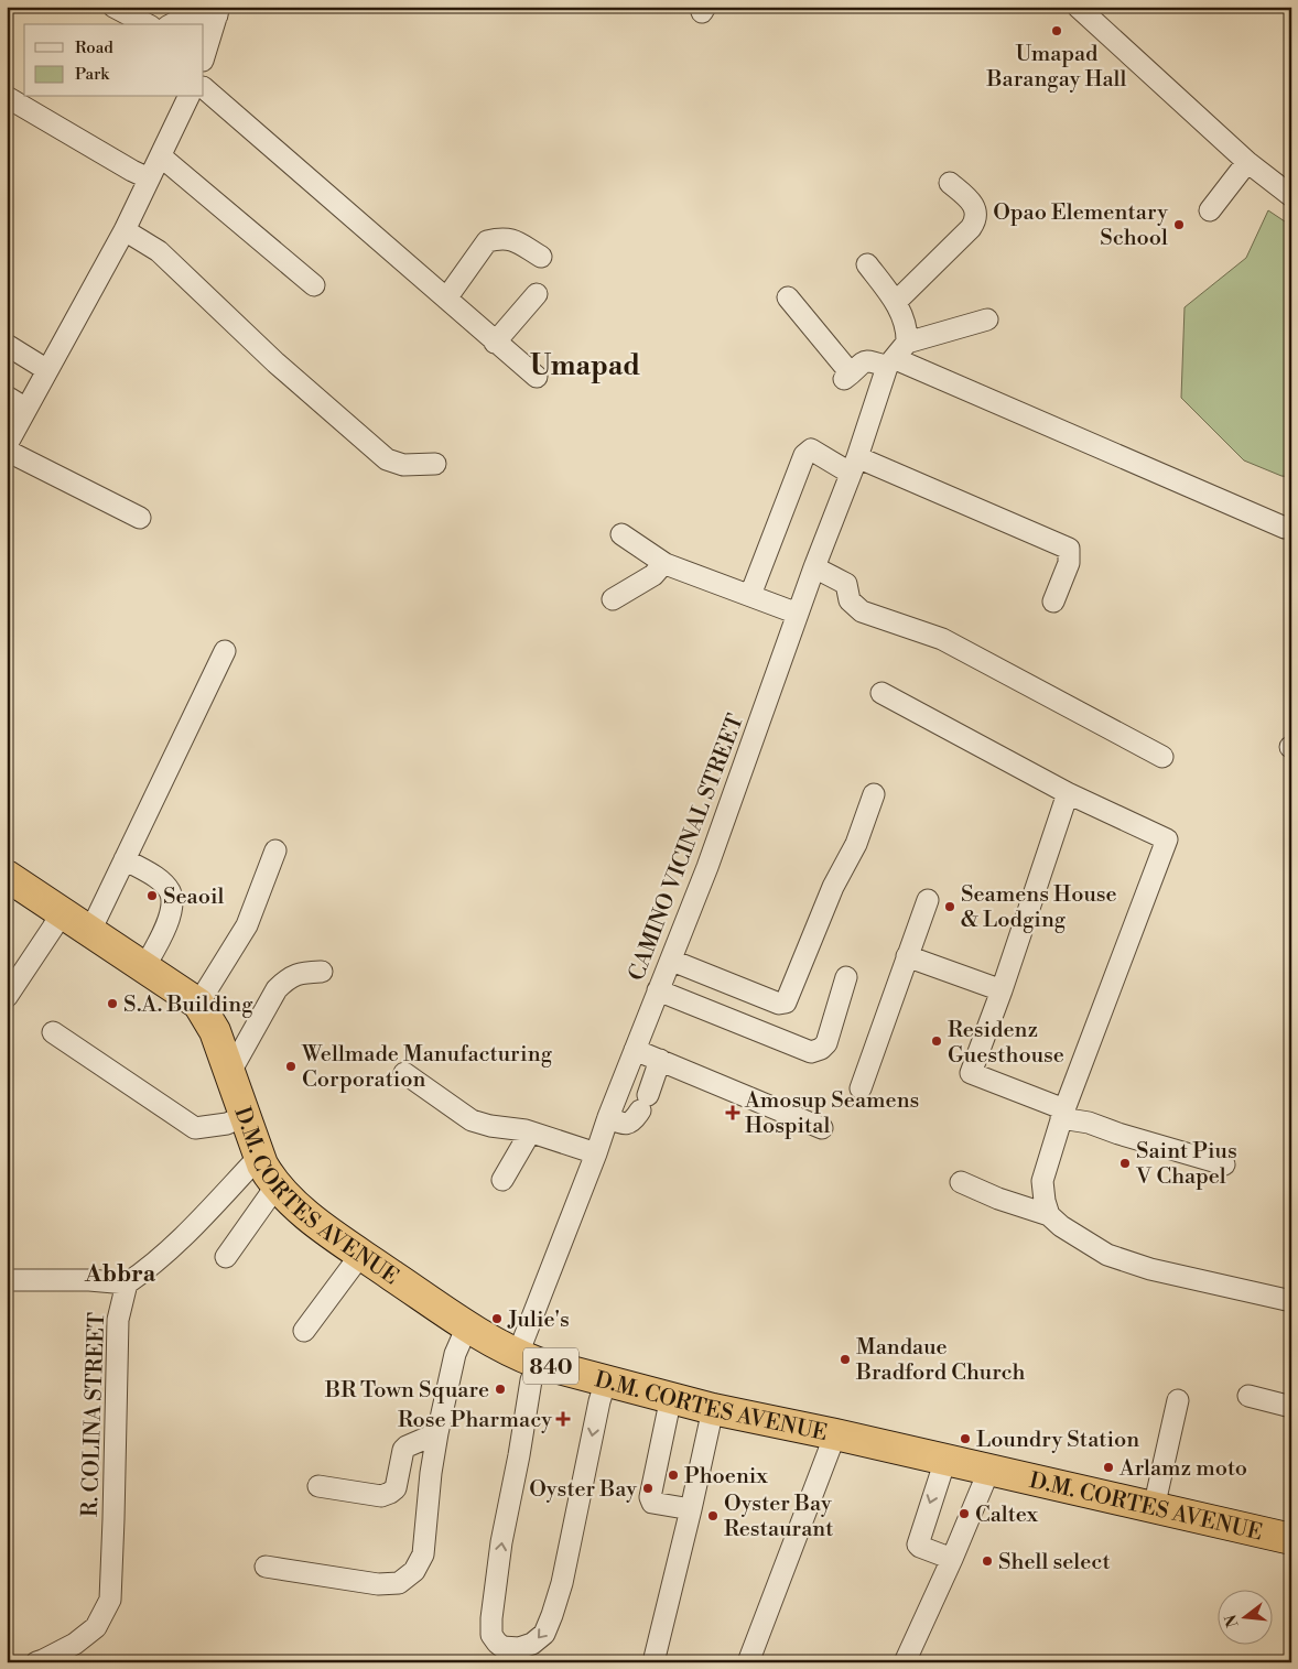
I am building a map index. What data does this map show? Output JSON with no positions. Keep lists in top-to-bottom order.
{
  "streets": {
    "highway": ["D.M. CORTES AVENUE", "840"],
    "street": ["CAMINO VICINAL STREET", "R. COLINA STREET"]
  },
  "crossings": [
    ["CAMINO VICINAL STREET", "D.M. CORTES AVENUE"]
  ],
  "districts": ["Umapad", "Abbra"],
  "places": {
    "other": [
      "Umapad Barangay Hall",
      "Opao Elementary School",
      "Seaoil",
      "Seamens House & Lodging",
      "S.A. Building",
      "Residenz Guesthouse",
      "Wellmade Manufacturing Corporation",
      "Saint Pius V Chapel",
      "Julie's",
      "Mandaue Bradford Church",
      "BR Town Square",
      "Loundry Station",
      "Arlamz moto",
      "Phoenix",
      "Oyster Bay",
      "Caltex",
      "Oyster Bay Restaurant",
      "Shell select"
    ],
    "health": ["Amosup Seamens Hospital", "Rose Pharmacy"]
  },
  "legend": ["Road", "Park"],
  "north": "left"
}
